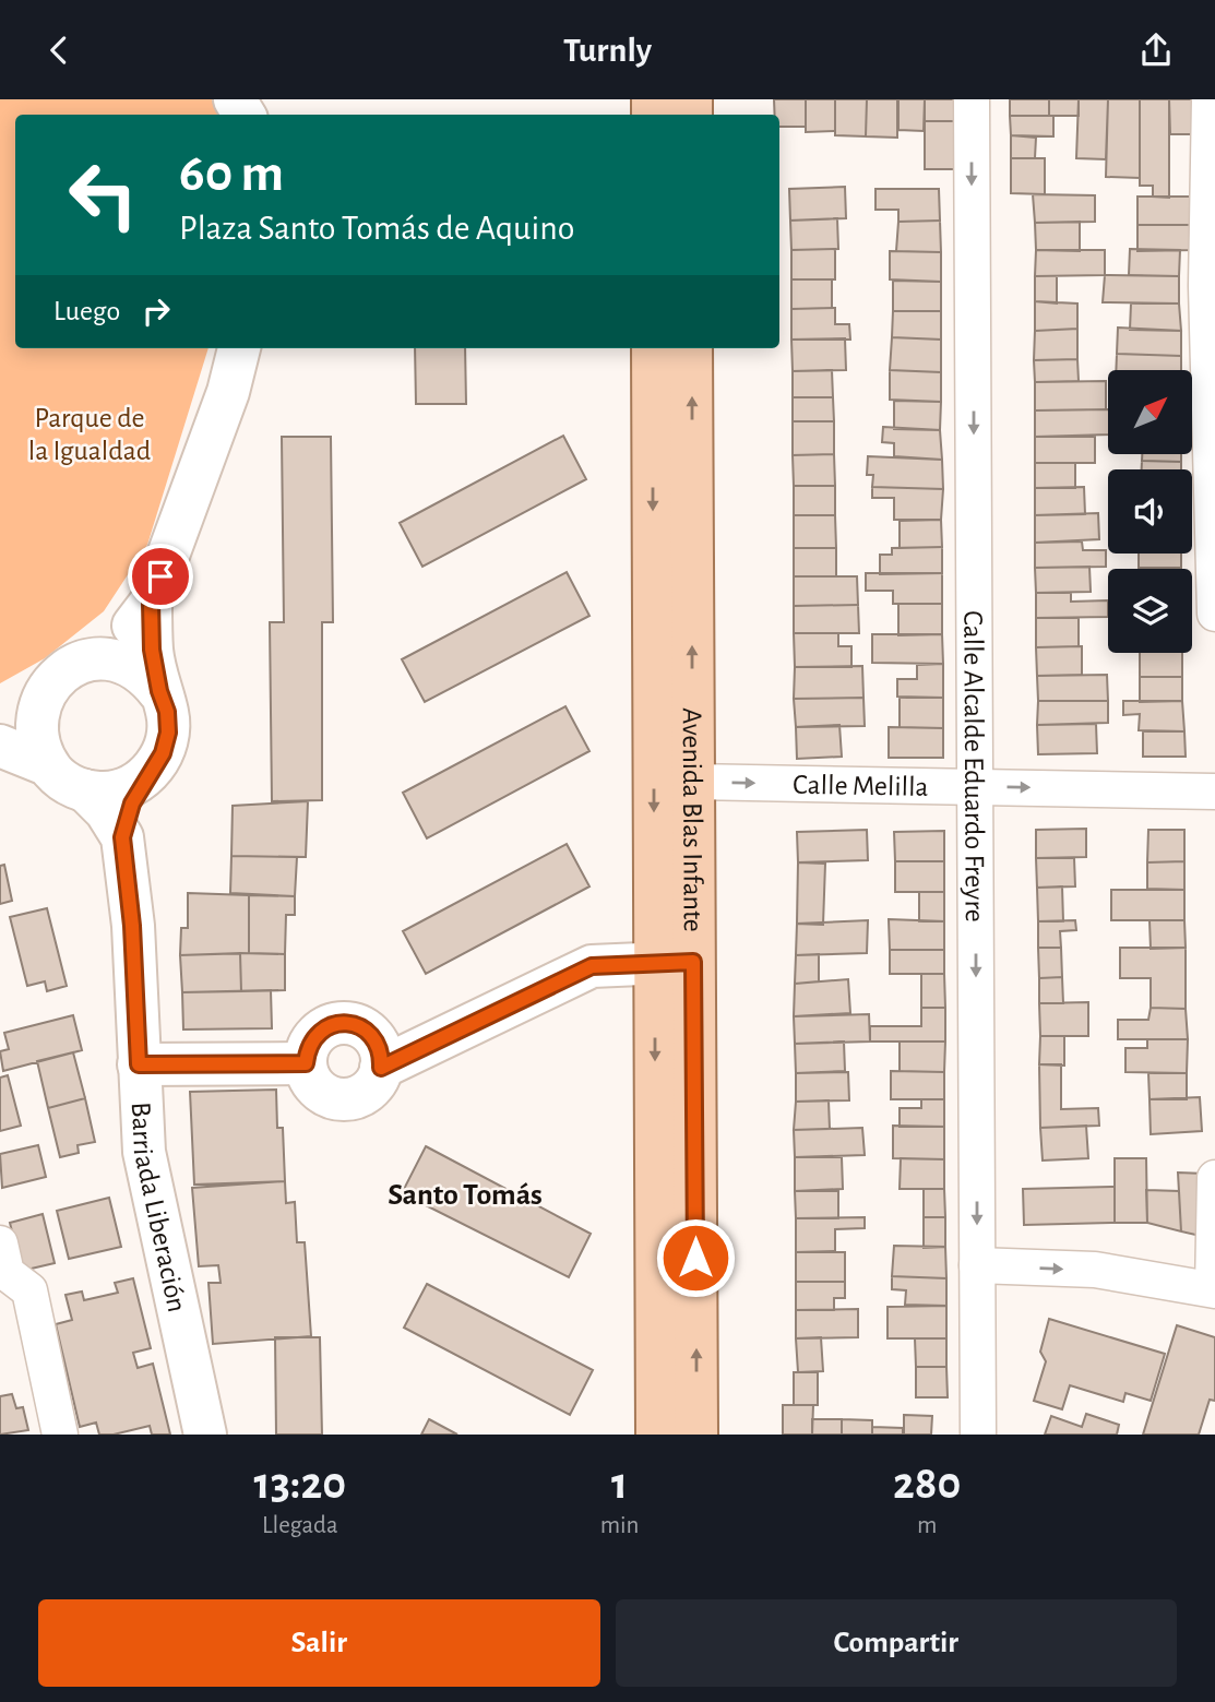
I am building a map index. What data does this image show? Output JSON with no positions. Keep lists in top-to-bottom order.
{
  "streets": {
    "main road": ["Avenida Blas Infante"],
    "street": ["Calle Alcalde Eduardo Freyre", "Calle Melilla", "Barriada Liberación"]
  },
  "crossings": [
    ["Calle Alcalde Eduardo Freyre", "Calle Melilla"],
    ["Calle Melilla", "Avenida Blas Infante"]
  ],
  "one_way": ["Calle Melilla"],
  "districts": ["Santo Tomás"],
  "parks": ["Parque de la Igualdad"],
  "north": "top right",
  "page": {
    "header": "Turnly",
    "turn": ["60 m", "Plaza Santo Tomás de Aquino"],
    "then": "Luego",
    "eta": [
      "13:20",
      "Llegada",
      "1",
      "min",
      "280",
      "m"
    ],
    "buttons": ["Salir", "Compartir"]
  }
}
